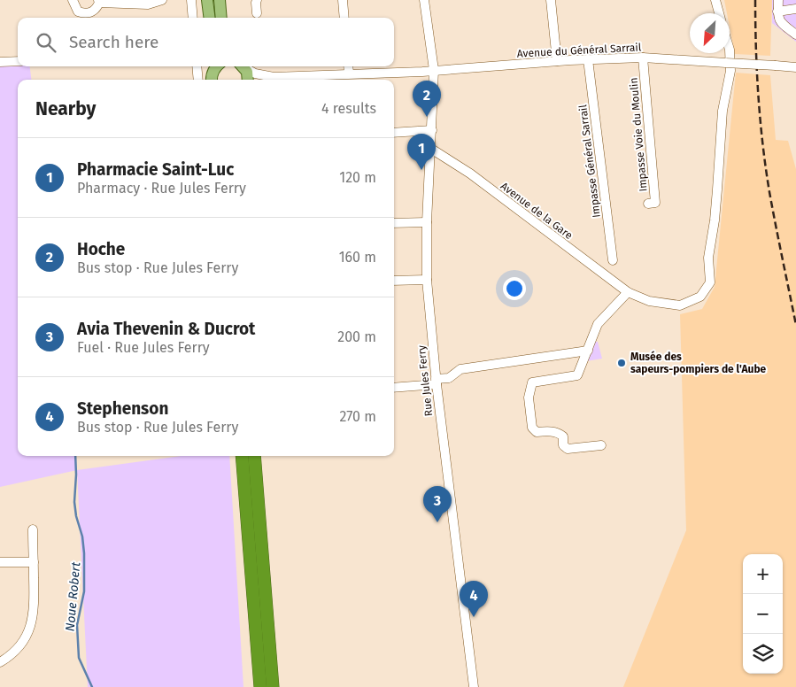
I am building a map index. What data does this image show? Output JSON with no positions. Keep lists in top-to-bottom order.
{
  "streets": {
    "street": [
      "Avenue du Général Sarrail",
      "Impasse Voie du Moulin",
      "Impasse Général Sarrail",
      "Avenue de la Gare",
      "Rue Jules Ferry"
    ]
  },
  "crossings": [
    ["Avenue du Général Sarrail", "Impasse Voie du Moulin"],
    ["Avenue du Général Sarrail", "Impasse Général Sarrail"],
    ["Avenue du Général Sarrail", "Rue Jules Ferry"],
    ["Avenue de la Gare", "Rue Jules Ferry"]
  ],
  "water": ["Noue Robert"],
  "places": ["Musée des sapeurs-pompiers de l'Aube"],
  "north": "bottom left",
  "page": {
    "search": "Search here",
    "heading": ["Nearby", "4 results"],
    "pins": [
      "2",
      "1",
      "3",
      "4"
    ],
    "list": [
      {
        "mark": "1",
        "name": "Pharmacie Saint-Luc",
        "note": "Pharmacy · Rue Jules Ferry",
        "value": "120 m"
      },
      {
        "mark": "2",
        "name": "Hoche",
        "note": "Bus stop · Rue Jules Ferry",
        "value": "160 m"
      },
      {
        "mark": "3",
        "name": "Avia Thevenin & Ducrot",
        "note": "Fuel · Rue Jules Ferry",
        "value": "200 m"
      },
      {
        "mark": "4",
        "name": "Stephenson",
        "note": "Bus stop · Rue Jules Ferry",
        "value": "270 m"
      }
    ],
    "map_buttons": ["+", "−"]
  }
}
